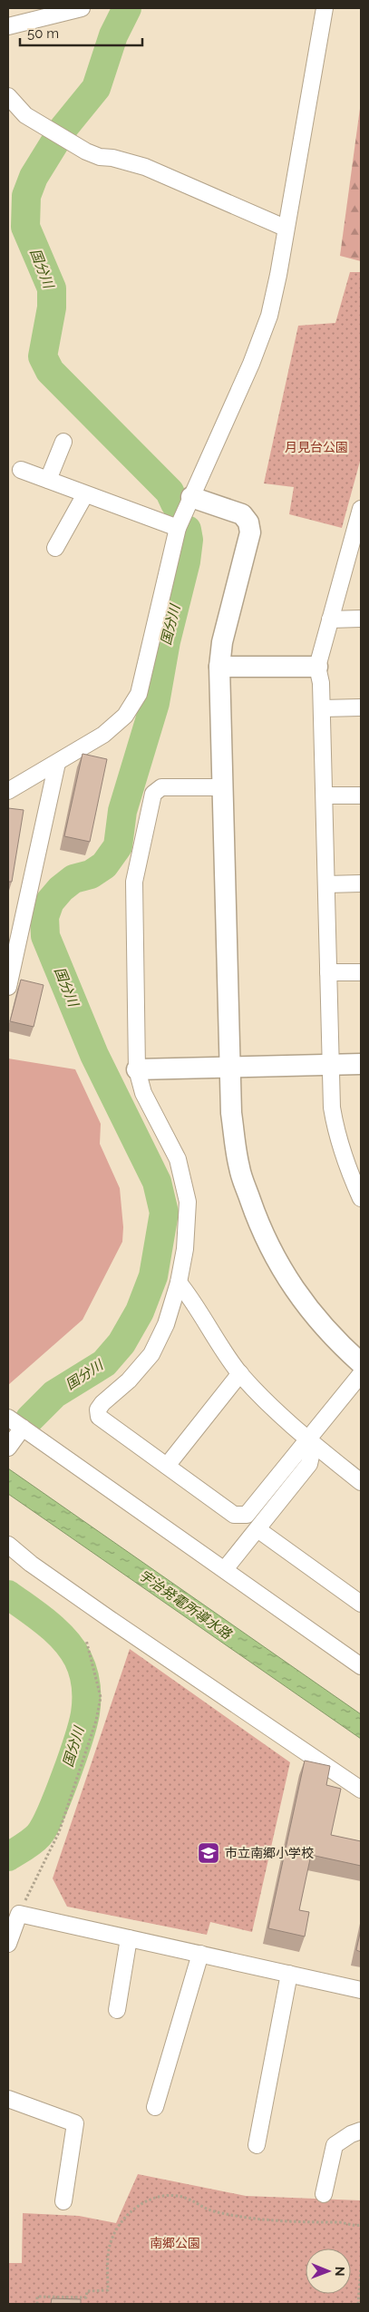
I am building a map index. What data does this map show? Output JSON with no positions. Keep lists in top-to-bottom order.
{
  "water": ["国分川", "宇治発電所導水路"],
  "parks": ["月見台公園", "南郷公園"],
  "places": {
    "school or university": ["市立南郷小学校"]
  },
  "scale_bar": "50 m",
  "north": "right"
}
